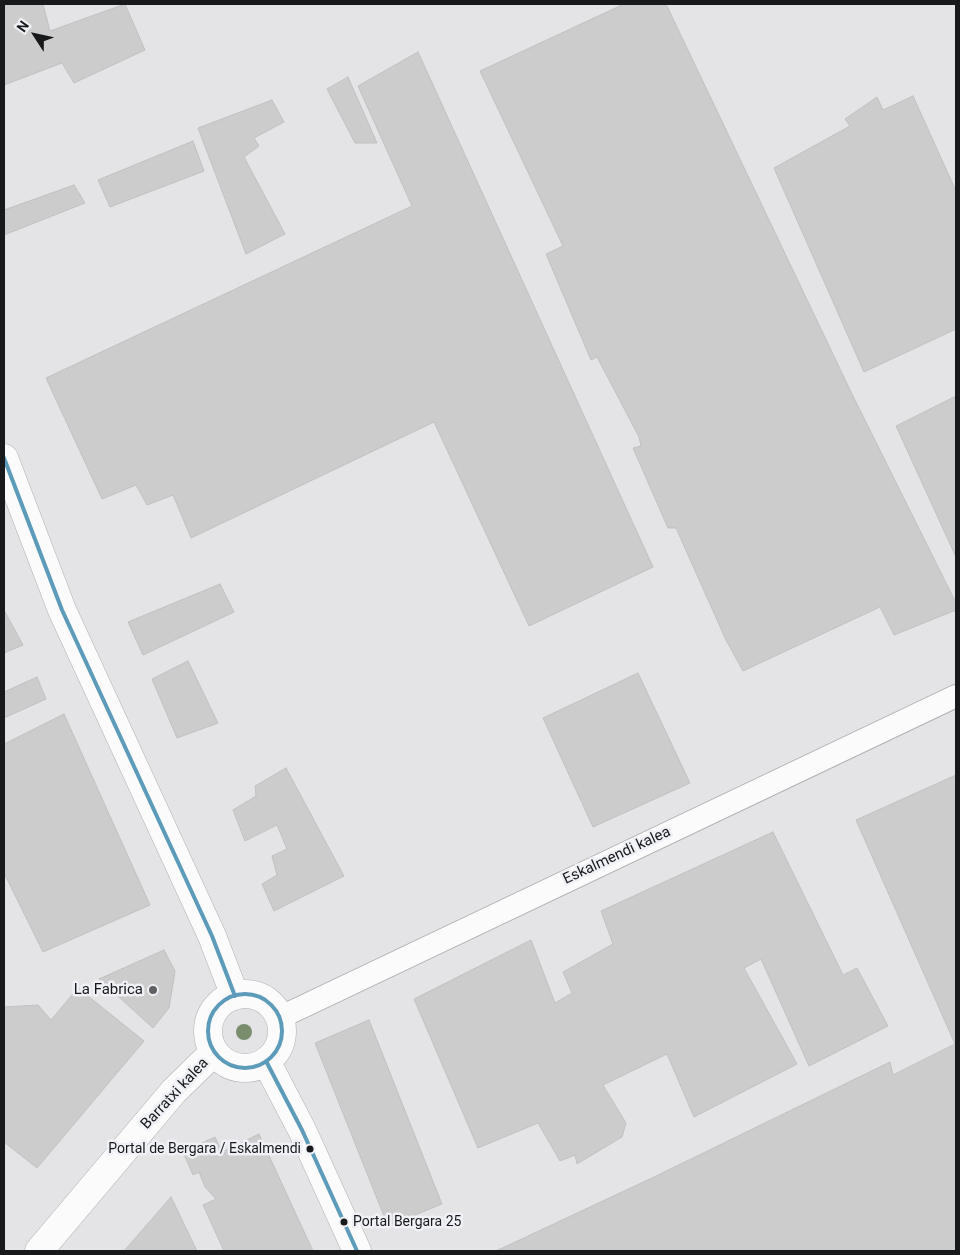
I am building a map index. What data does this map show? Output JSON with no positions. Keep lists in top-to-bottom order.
{
  "streets": {
    "street": ["Eskalmendi kalea", "Barratxi kalea"]
  },
  "crossings": [
    ["Eskalmendi kalea", "Barratxi kalea"]
  ],
  "places": ["La Fabrica", "Portal de Bergara / Eskalmendi", "Portal Bergara 25"],
  "north": "top left"
}
